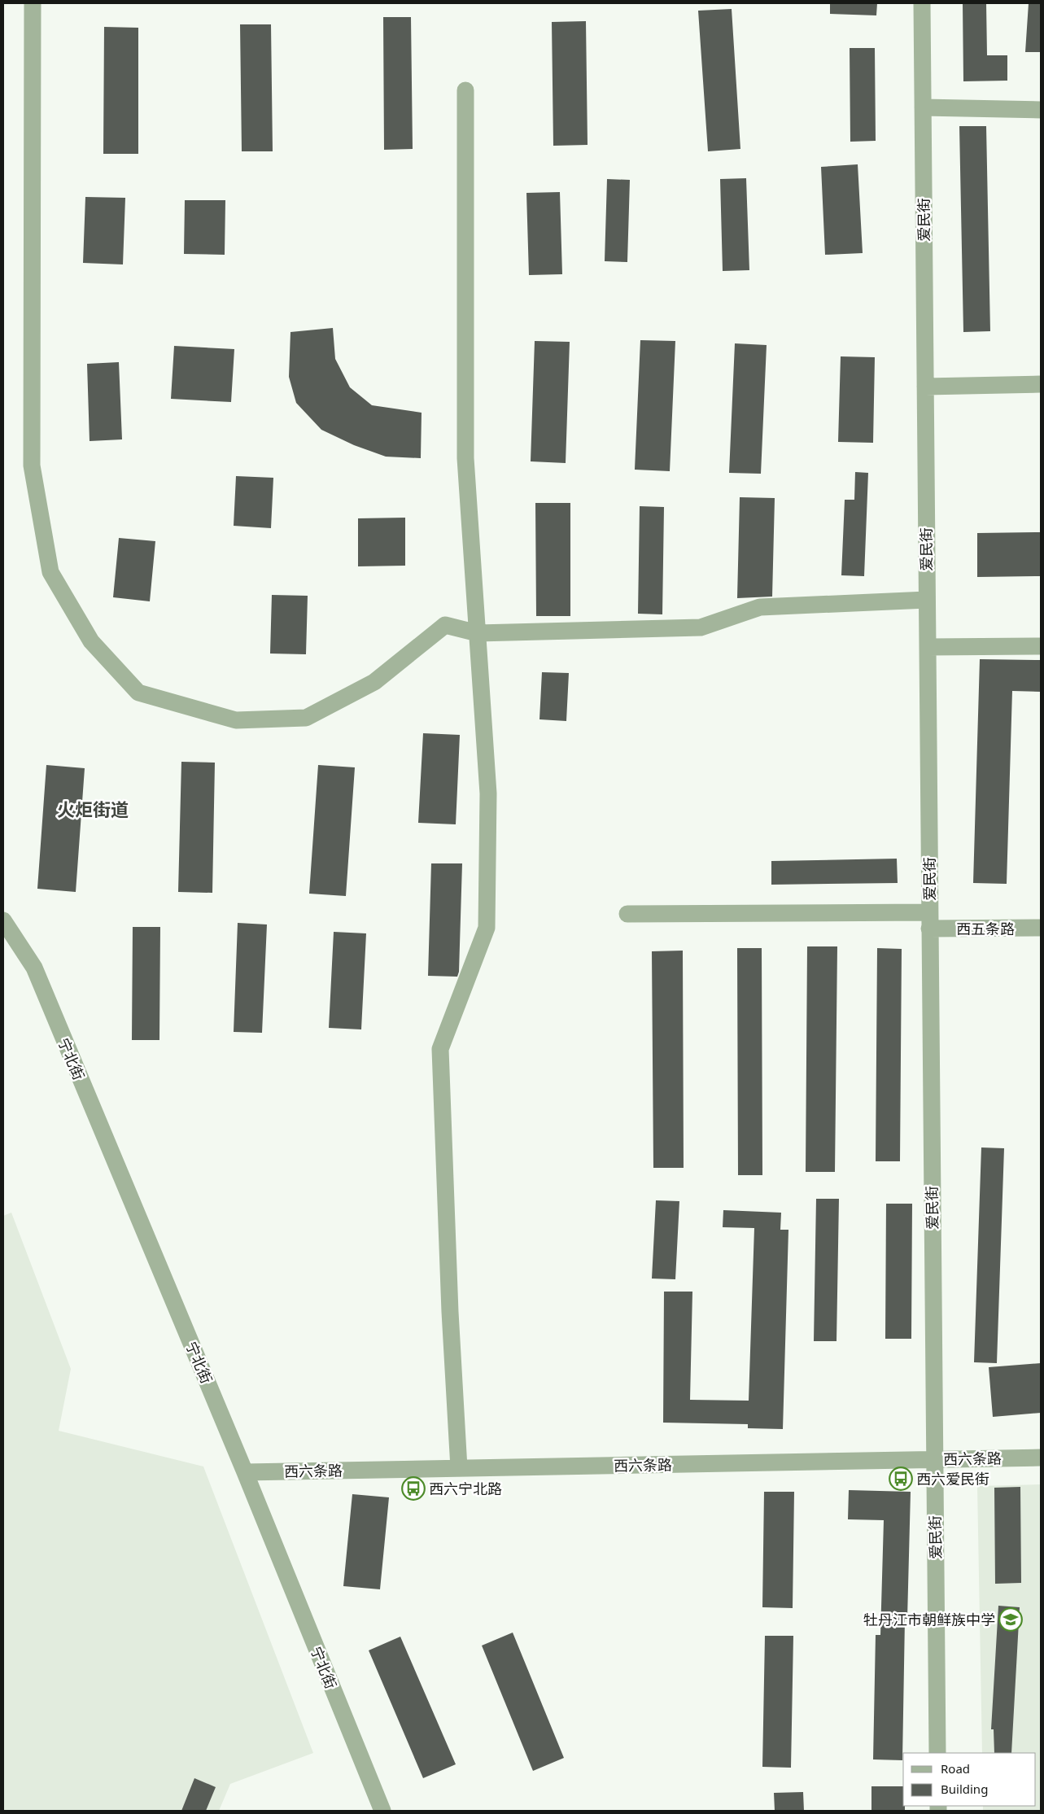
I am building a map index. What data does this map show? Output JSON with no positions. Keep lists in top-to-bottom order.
{
  "streets": {
    "street": [
      "爱民街",
      "西五条路",
      "宁北街",
      "西六条路"
    ]
  },
  "crossings": [
    ["爱民街", "西五条路"],
    ["爱民街", "西六条路"],
    ["宁北街", "西六条路"]
  ],
  "districts": ["火炬街道"],
  "places": {
    "bus stop": ["西六爱民街", "西六宁北路"],
    "school or university": ["牡丹江市朝鲜族中学"]
  },
  "legend": ["Road", "Building"]
}
